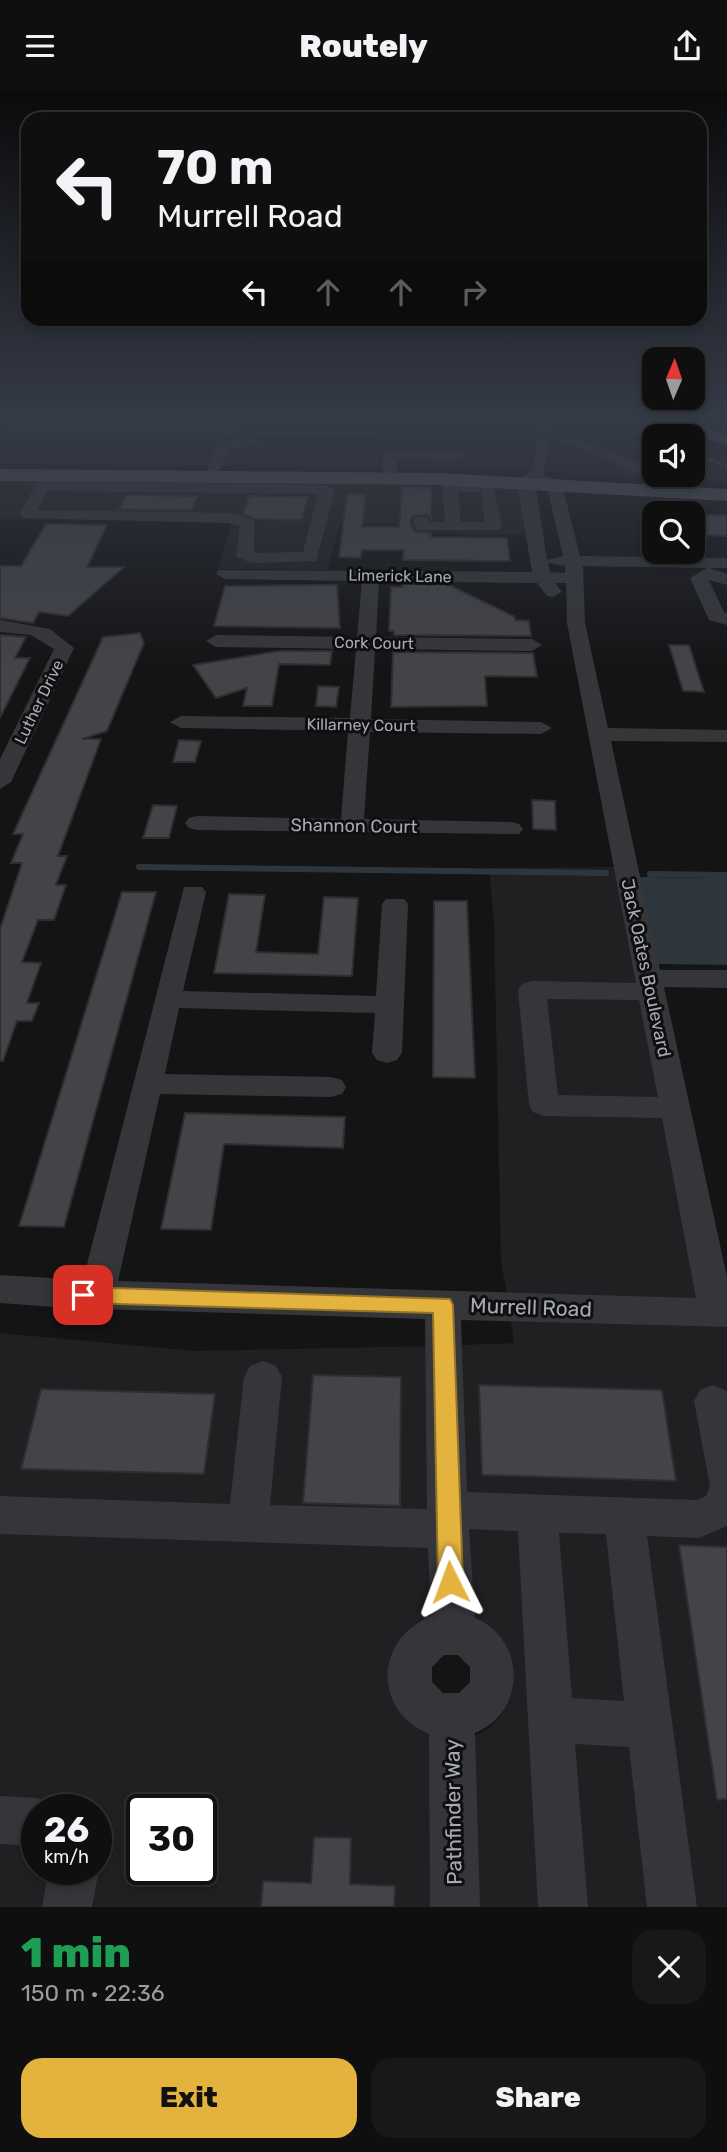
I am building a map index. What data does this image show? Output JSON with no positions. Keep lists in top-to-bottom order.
{
  "streets": {
    "street": [
      "Limerick Lane",
      "Cork Court",
      "Luther Drive",
      "Killarney Court",
      "Shannon Court",
      "Jack Oates Boulevard",
      "Murrell Road",
      "Pathfinder Way"
    ]
  },
  "crossings": [
    ["Limerick Lane", "Jack Oates Boulevard"],
    ["Jack Oates Boulevard", "Murrell Road"]
  ],
  "north": "top",
  "page": {
    "header": "Routely",
    "turn": ["70 m", "Murrell Road"],
    "speed": "26 km/h",
    "limit": "30",
    "heading": ["1 min", "150 m · 22:36"],
    "buttons": ["Exit", "Share"]
  }
}
